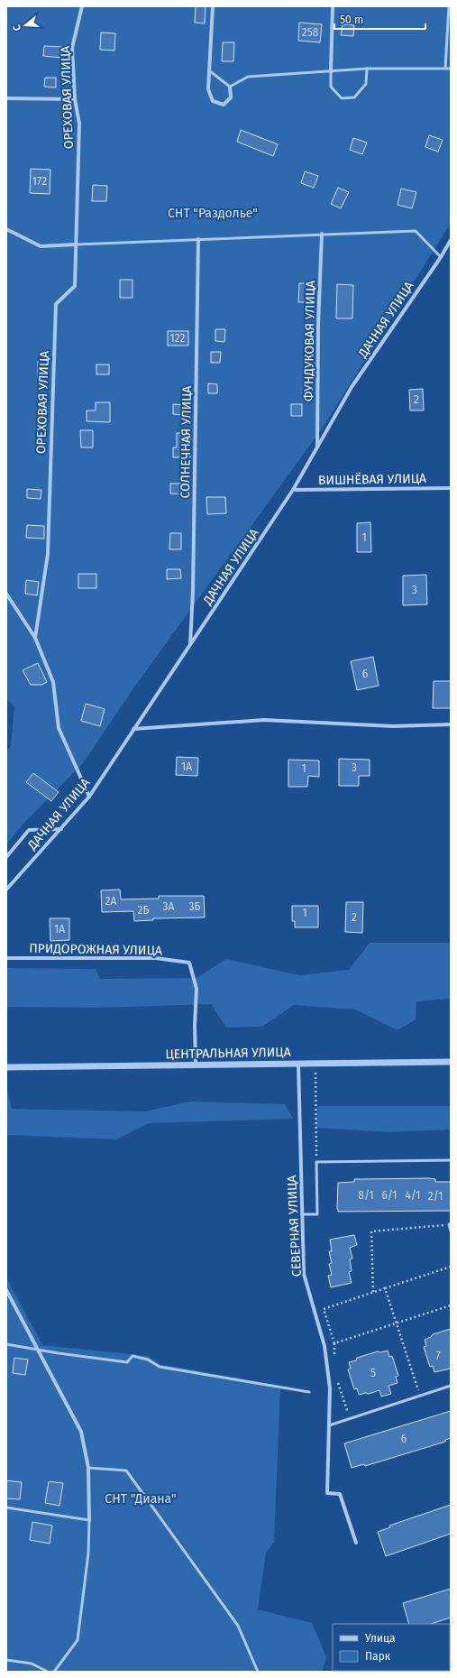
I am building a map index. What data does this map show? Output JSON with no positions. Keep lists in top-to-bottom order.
{
  "streets": {
    "street": [
      "ОРЕХОВАЯ УЛИЦА",
      "ДАЧНАЯ УЛИЦА",
      "ФУНДУКОВАЯ УЛИЦА",
      "СОЛНЕЧНАЯ УЛИЦА",
      "ВИШНЁВАЯ УЛИЦА",
      "ПРИДОРОЖНАЯ УЛИЦА",
      "ЦЕНТРАЛЬНАЯ УЛИЦА",
      "СЕВЕРНАЯ УЛИЦА"
    ]
  },
  "crossings": [
    ["ДАЧНАЯ УЛИЦА", "ФУНДУКОВАЯ УЛИЦА"],
    ["ДАЧНАЯ УЛИЦА", "СОЛНЕЧНАЯ УЛИЦА"],
    ["ДАЧНАЯ УЛИЦА", "ВИШНЁВАЯ УЛИЦА"],
    ["ПРИДОРОЖНАЯ УЛИЦА", "ЦЕНТРАЛЬНАЯ УЛИЦА"],
    ["ЦЕНТРАЛЬНАЯ УЛИЦА", "СЕВЕРНАЯ УЛИЦА"]
  ],
  "parks": ["СНТ \"Раздолье\"", "СНТ \"Диана\""],
  "house_numbers": [
    "258",
    "172",
    "122",
    "2",
    "1",
    "3",
    "6",
    "1А",
    "3",
    "1",
    "2А",
    "3А",
    "3Б",
    "2Б",
    "1",
    "2",
    "1А",
    "8/1",
    "6/1",
    "4/1",
    "2/1",
    "7",
    "5",
    "6"
  ],
  "legend": ["Улица", "Парк"],
  "scale_bar": "50 m",
  "north": "left"
}
